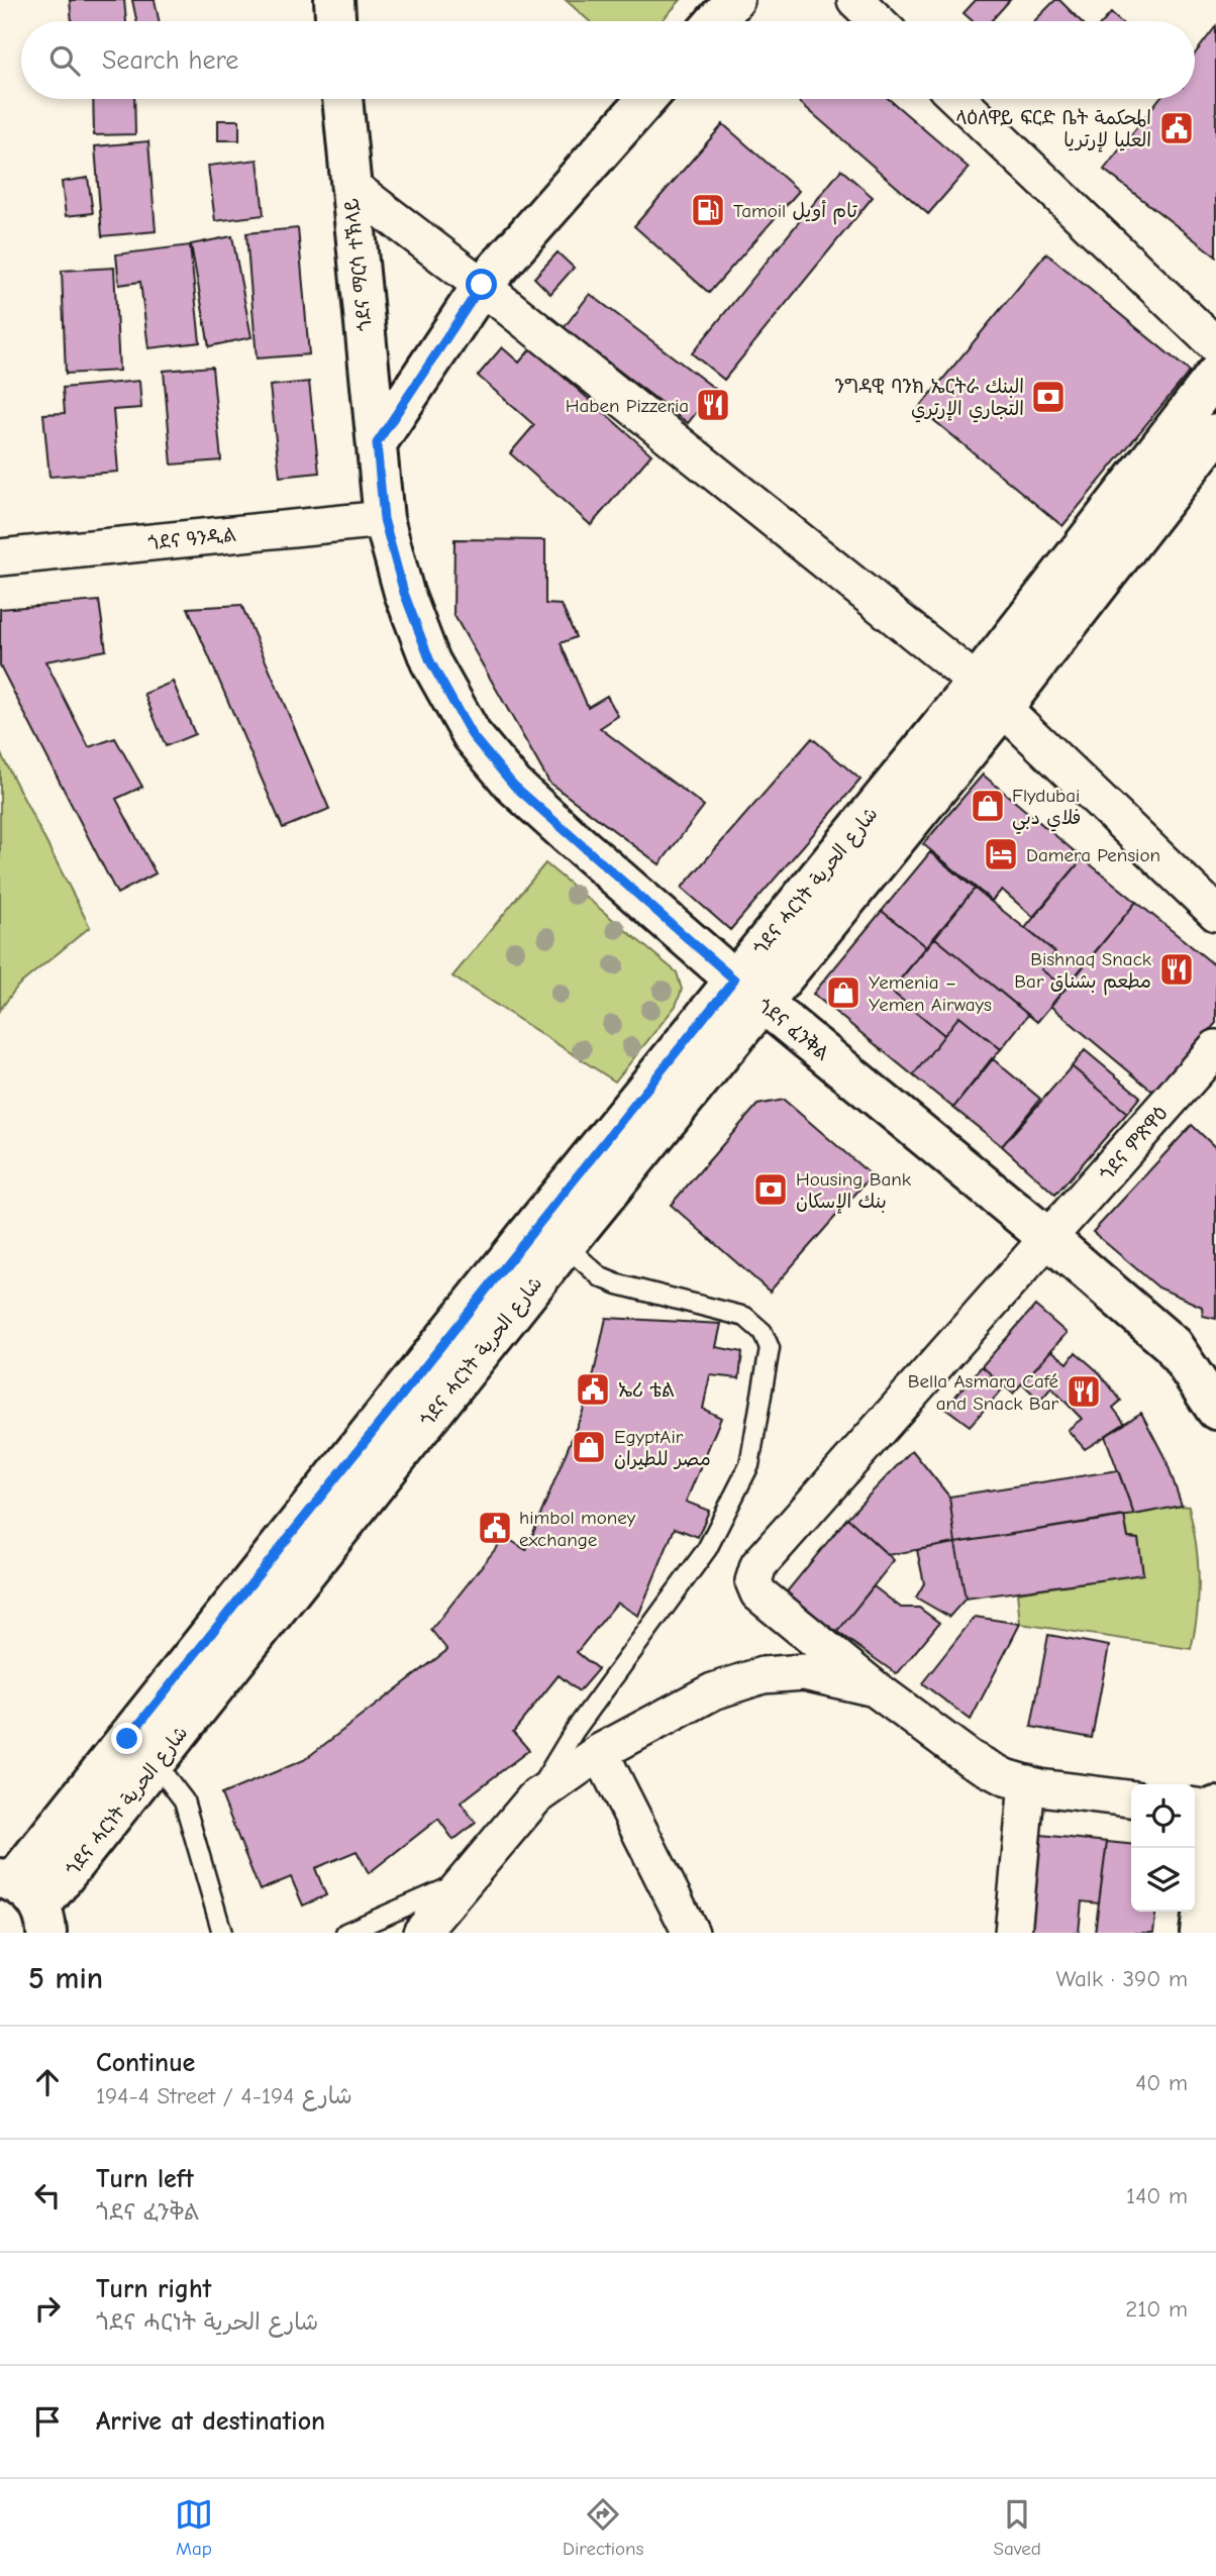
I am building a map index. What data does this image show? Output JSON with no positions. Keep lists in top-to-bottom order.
{
  "streets": {
    "main road": ["ጎደና ማርሳ ተኽላይ", "ጎደና ሓርነት شارع الحرية", "ጎደና ፈንቅል"],
    "street": ["ጎደና ዓንዲል", "ጎደና ምጽዋዕ"]
  },
  "crossings": [
    ["ጎደና ማርሳ ተኽላይ", "ጎደና ፈንቅል"],
    ["ጎደና ዓንዲል", "ጎደና ፈንቅል"],
    ["ጎደና ሓርነት شارع الحرية", "ጎደና ፈንቅል"],
    ["ጎደና ፈንቅል", "ጎደና ምጽዋዕ"]
  ],
  "places": {
    "public building": ["ላዕለዋይ ፍርድ ቤት المحكمة العليا لإرتريا", "ኤሪ ቴል", "himbol money exchange"],
    "fuel station": ["Tamoil تام أويل"],
    "bank": ["ንግዳዊ ባንክ ኤርትራ البنك التجاري الإرتري", "Housing Bank بنك الإسكان"],
    "restaurant": ["Haben Pizzeria", "Bishnaq Snack Bar مطعم بشناق", "Bella Asmara Café and Snack Bar"],
    "shop": ["Flydubai فلاي دبي", "Yemenia – Yemen Airways", "EgyptAir مصر للطيران"],
    "hotel": ["Damera Pension"]
  },
  "page": {
    "search": "Search here",
    "heading": ["5 min", "Walk · 390 m"],
    "list": [
      ["Continue", "194-4 Street / شارع 194-4", "40 m"],
      ["Turn left", "ጎደና ፈንቅል", "140 m"],
      ["Turn right", "ጎደና ሓርነት شارع الحرية", "210 m"],
      "Arrive at destination"
    ],
    "nav": ["Map", "Directions", "Saved"]
  }
}
